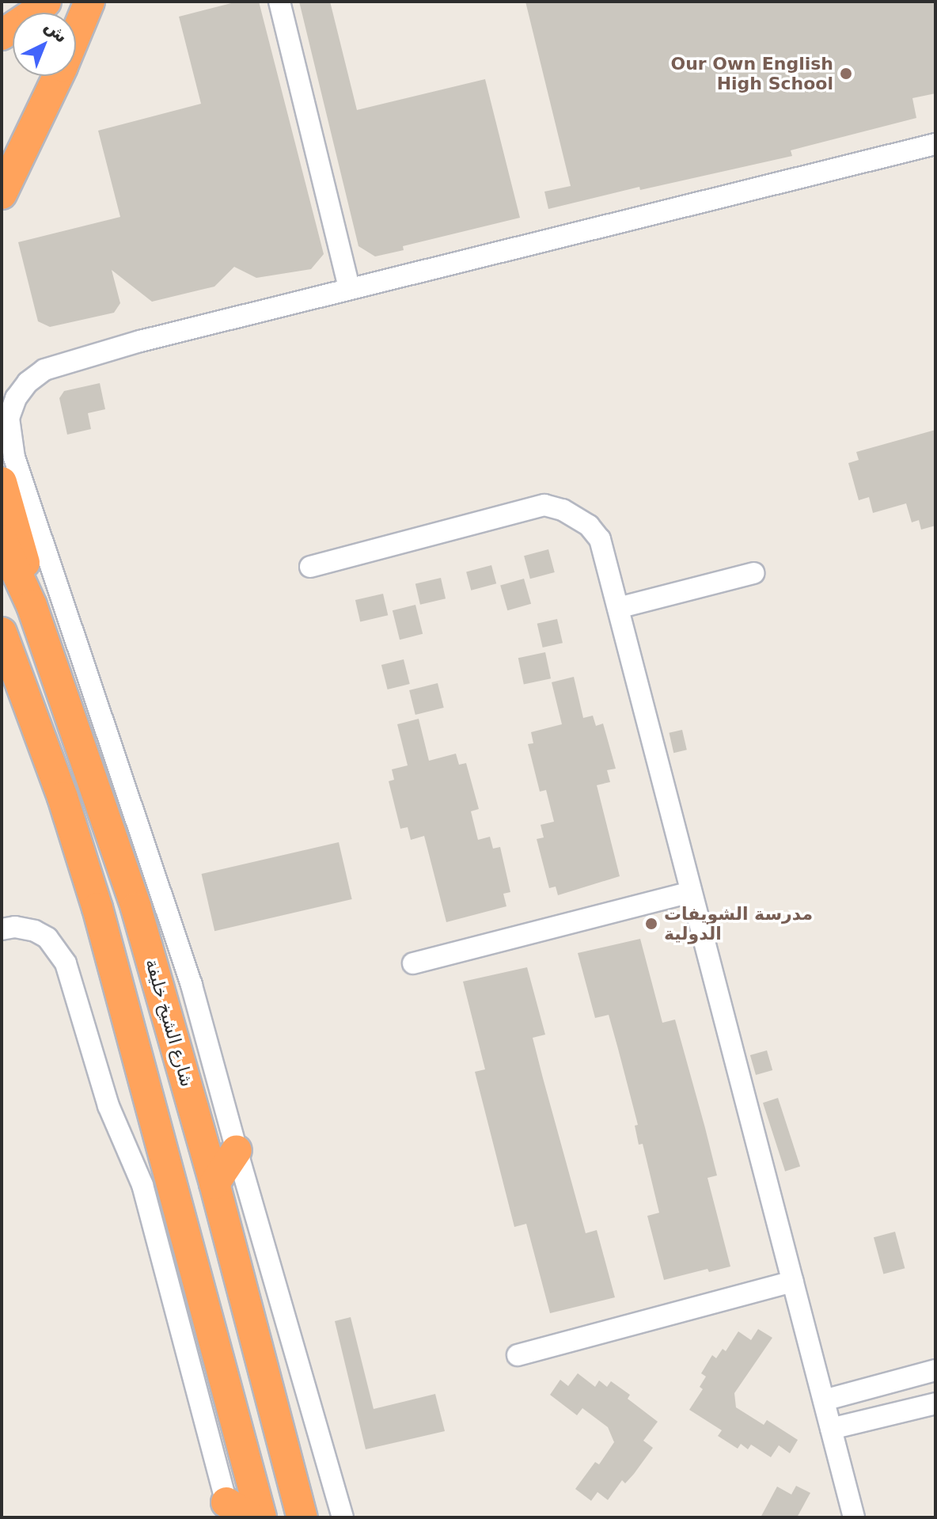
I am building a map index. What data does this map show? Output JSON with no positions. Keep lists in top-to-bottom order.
{
  "streets": {
    "highway": ["شارع الشيخ خليفة"]
  },
  "places": ["Our Own English High School", "مدرسة الشويفات الدولية"],
  "north": "top right"
}
